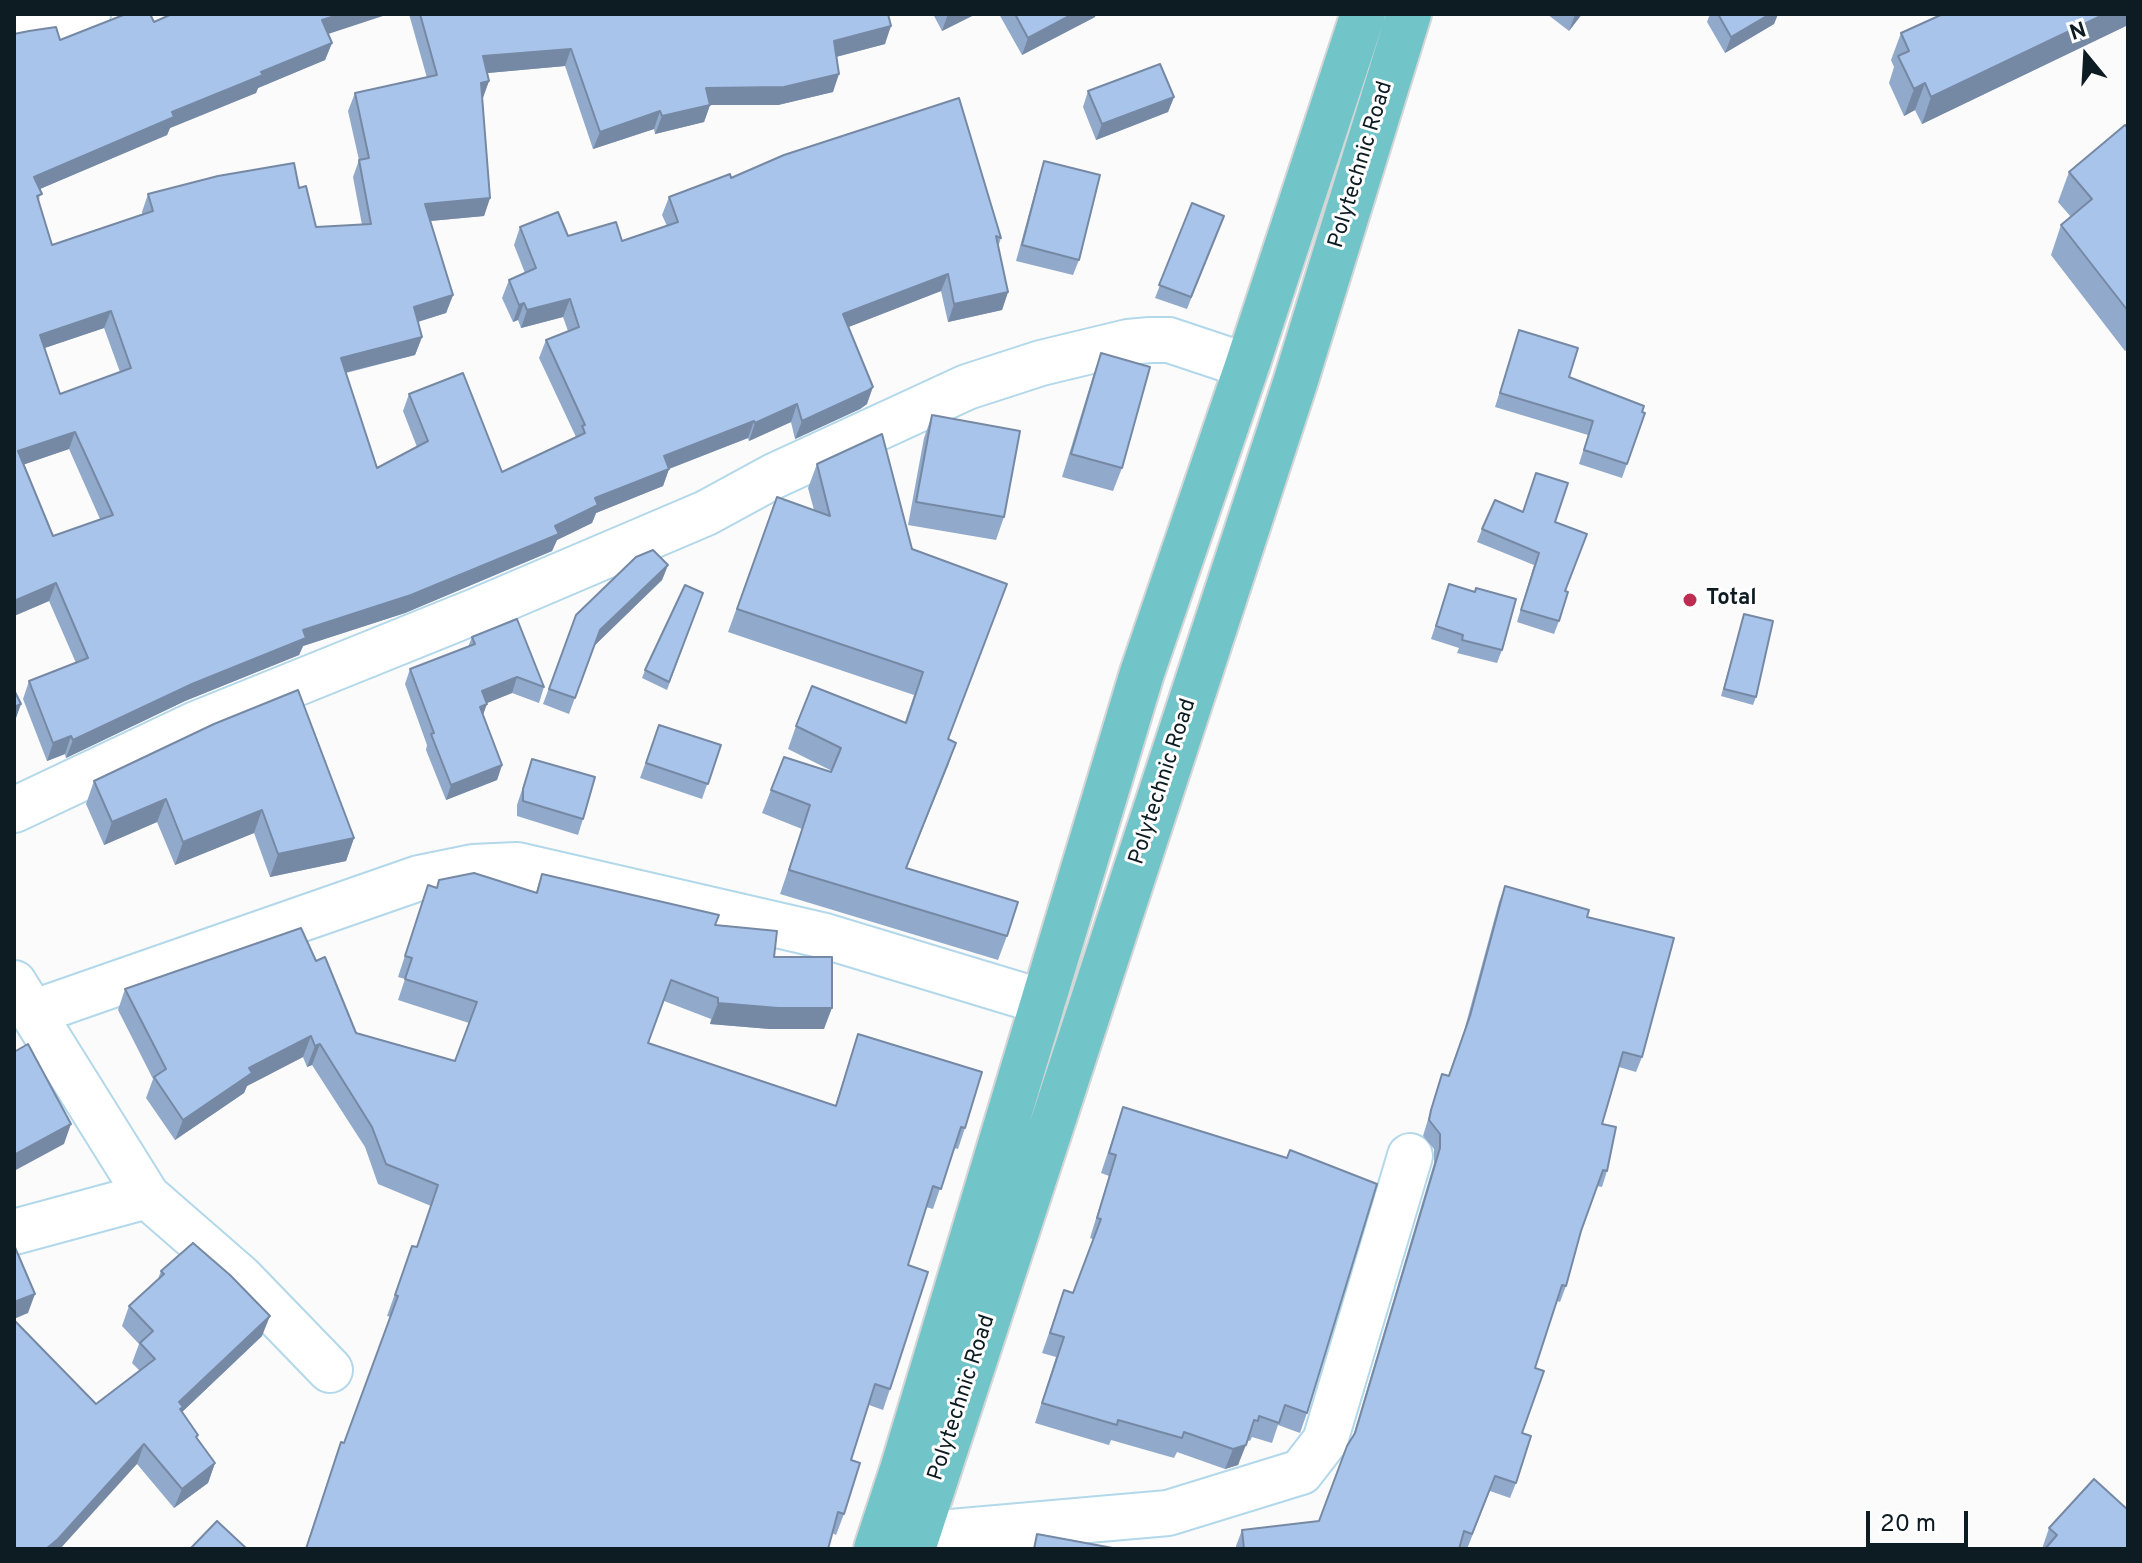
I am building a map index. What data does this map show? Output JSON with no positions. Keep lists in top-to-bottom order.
{
  "streets": {
    "main road": ["Polytechnic Road"]
  },
  "places": ["Total"],
  "scale_bar": "20 m",
  "north": "top"
}
